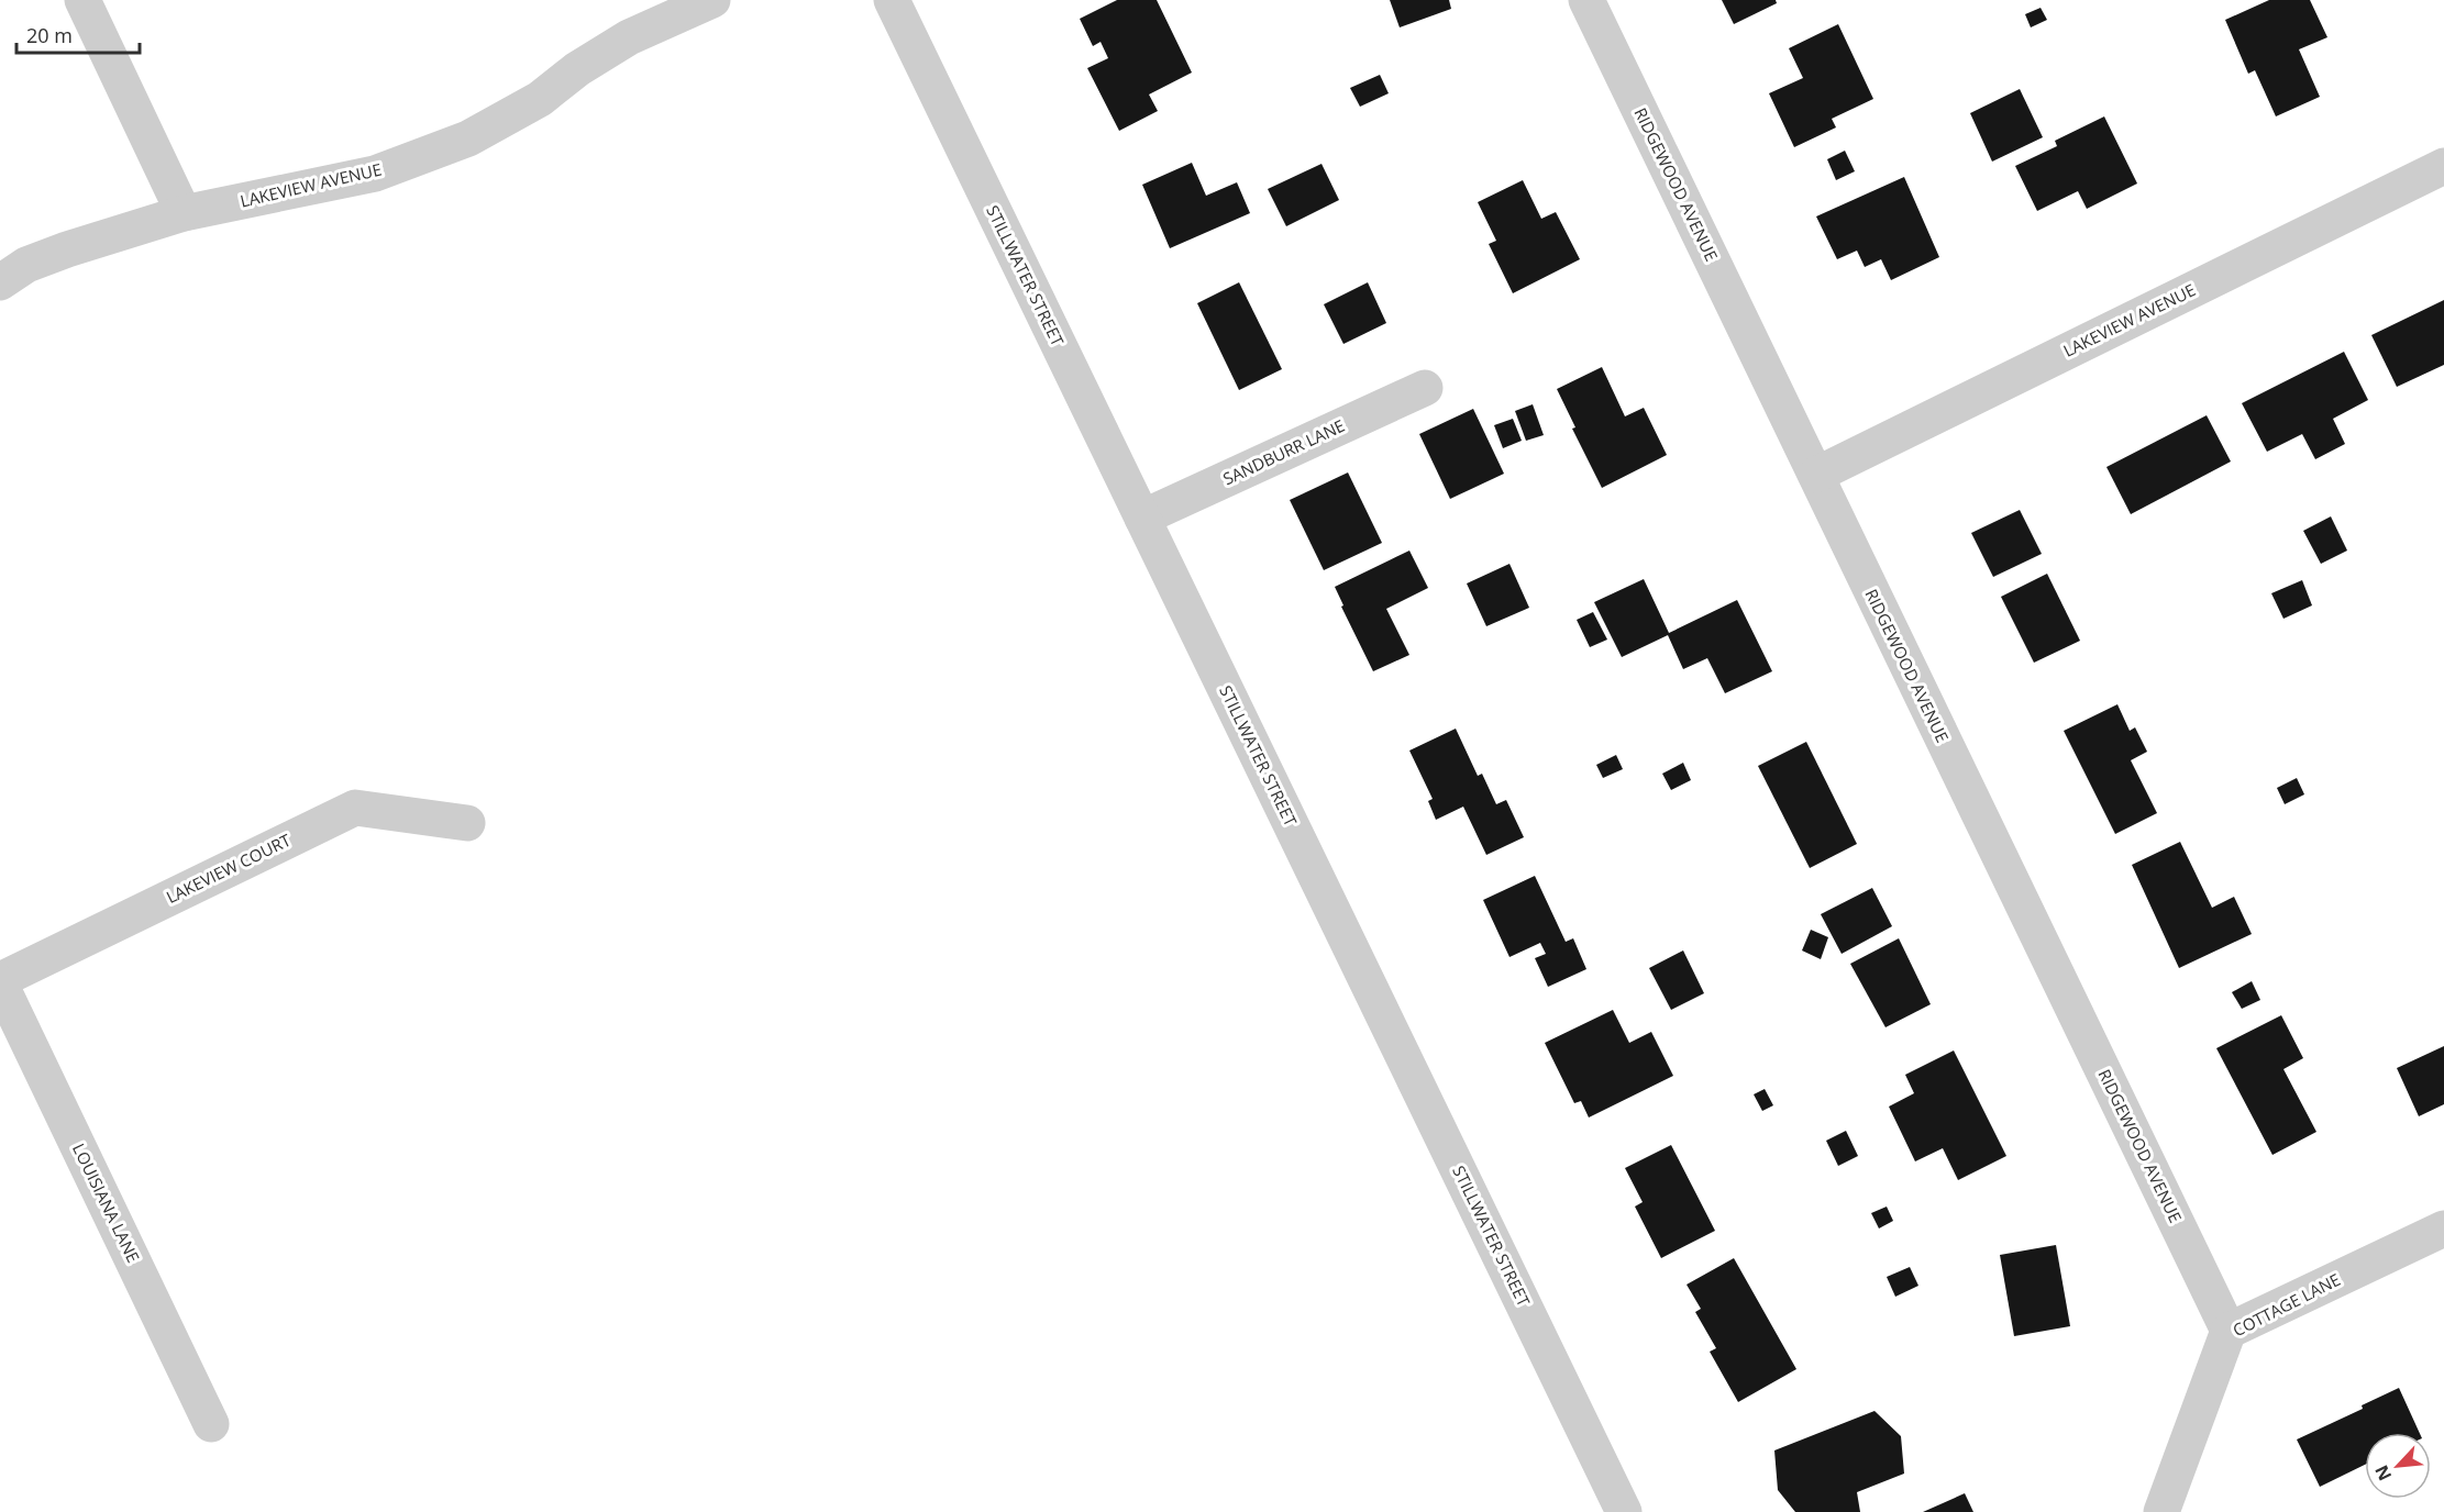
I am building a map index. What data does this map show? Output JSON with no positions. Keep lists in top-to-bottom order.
{
  "streets": {
    "street": [
      "RIDGEWOOD AVENUE",
      "LAKEVIEW AVENUE",
      "STILLWATER STREET",
      "SANDBURR LANE",
      "LAKEVIEW COURT",
      "LOUISIANA LANE",
      "COTTAGE LANE"
    ]
  },
  "crossings": [
    ["RIDGEWOOD AVENUE", "LAKEVIEW AVENUE"],
    ["RIDGEWOOD AVENUE", "COTTAGE LANE"],
    ["STILLWATER STREET", "SANDBURR LANE"],
    ["LAKEVIEW COURT", "LOUISIANA LANE"]
  ],
  "scale_bar": "20 m",
  "north": "bottom left"
}
